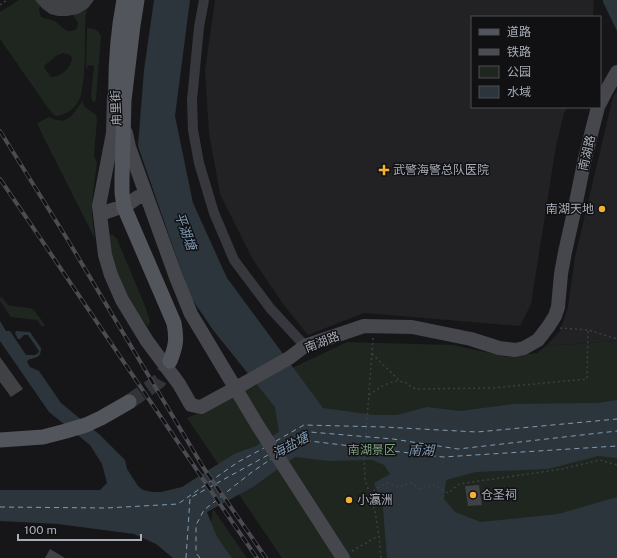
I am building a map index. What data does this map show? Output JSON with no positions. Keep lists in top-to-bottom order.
{
  "streets": {
    "main road": ["甪里街"],
    "street": ["南湖路"]
  },
  "crossings": [
    ["甪里街", "南湖路"]
  ],
  "water": ["平湖塘", "海盐塘", "南湖"],
  "parks": ["南湖景区"],
  "places": {
    "health": ["武警海警总队医院"],
    "other": ["南湖天地", "仓圣祠", "小瀛洲"]
  },
  "legend": [
    "道路",
    "铁路",
    "公园",
    "水域"
  ],
  "scale_bar": "100 m"
}
